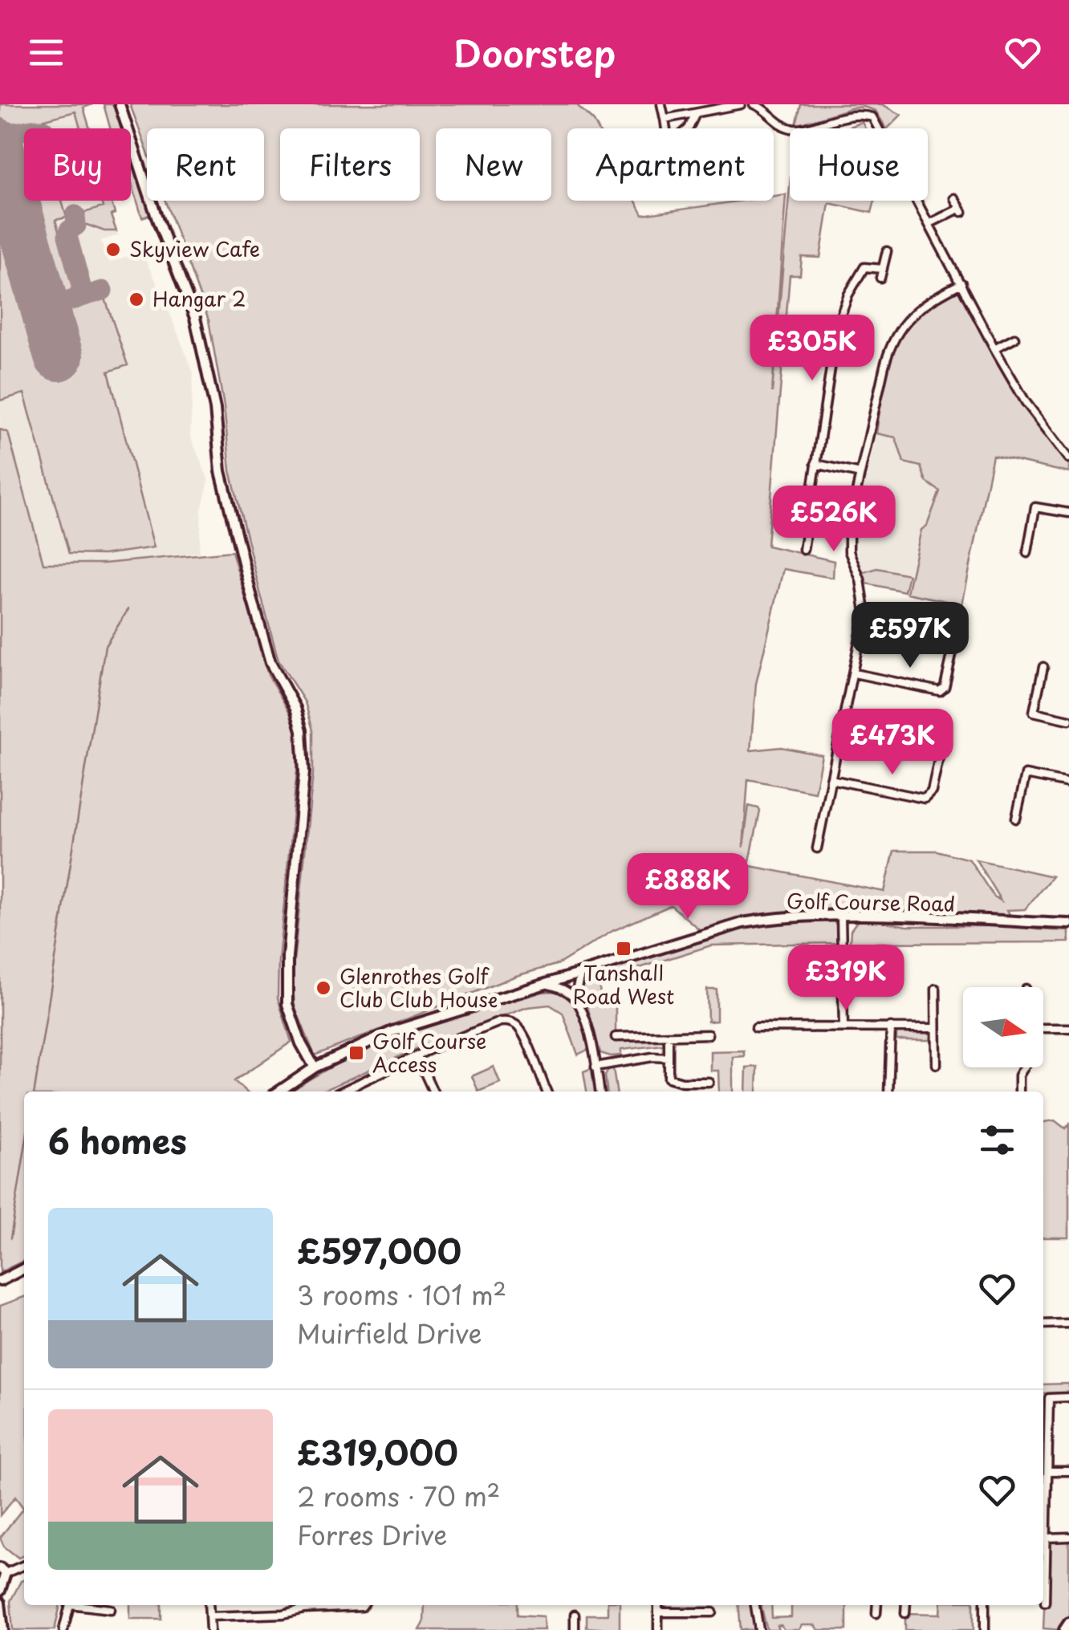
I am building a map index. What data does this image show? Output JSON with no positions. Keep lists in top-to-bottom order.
{
  "streets": {
    "street": ["Golf Course Road"]
  },
  "places": {
    "other": ["Skyview Cafe", "Hangar 2", "Glenrothes Golf Club Club House"],
    "transit": ["Tanshall Road West", "Golf Course Access"]
  },
  "north": "right",
  "page": {
    "header": "Doorstep",
    "chip": [
      "Buy",
      "Rent",
      "Filters",
      "New",
      "Apartment",
      "House"
    ],
    "price": [
      "£305K",
      "£526K",
      "£597K",
      "£473K",
      "£888K",
      "£319K"
    ],
    "heading": "6 homes",
    "list": [
      {
        "name": "£597,000",
        "note": "3 rooms · 101 m² · Muirfield Drive"
      },
      {
        "name": "£319,000",
        "note": "2 rooms · 70 m² · Forres Drive"
      }
    ]
  }
}
